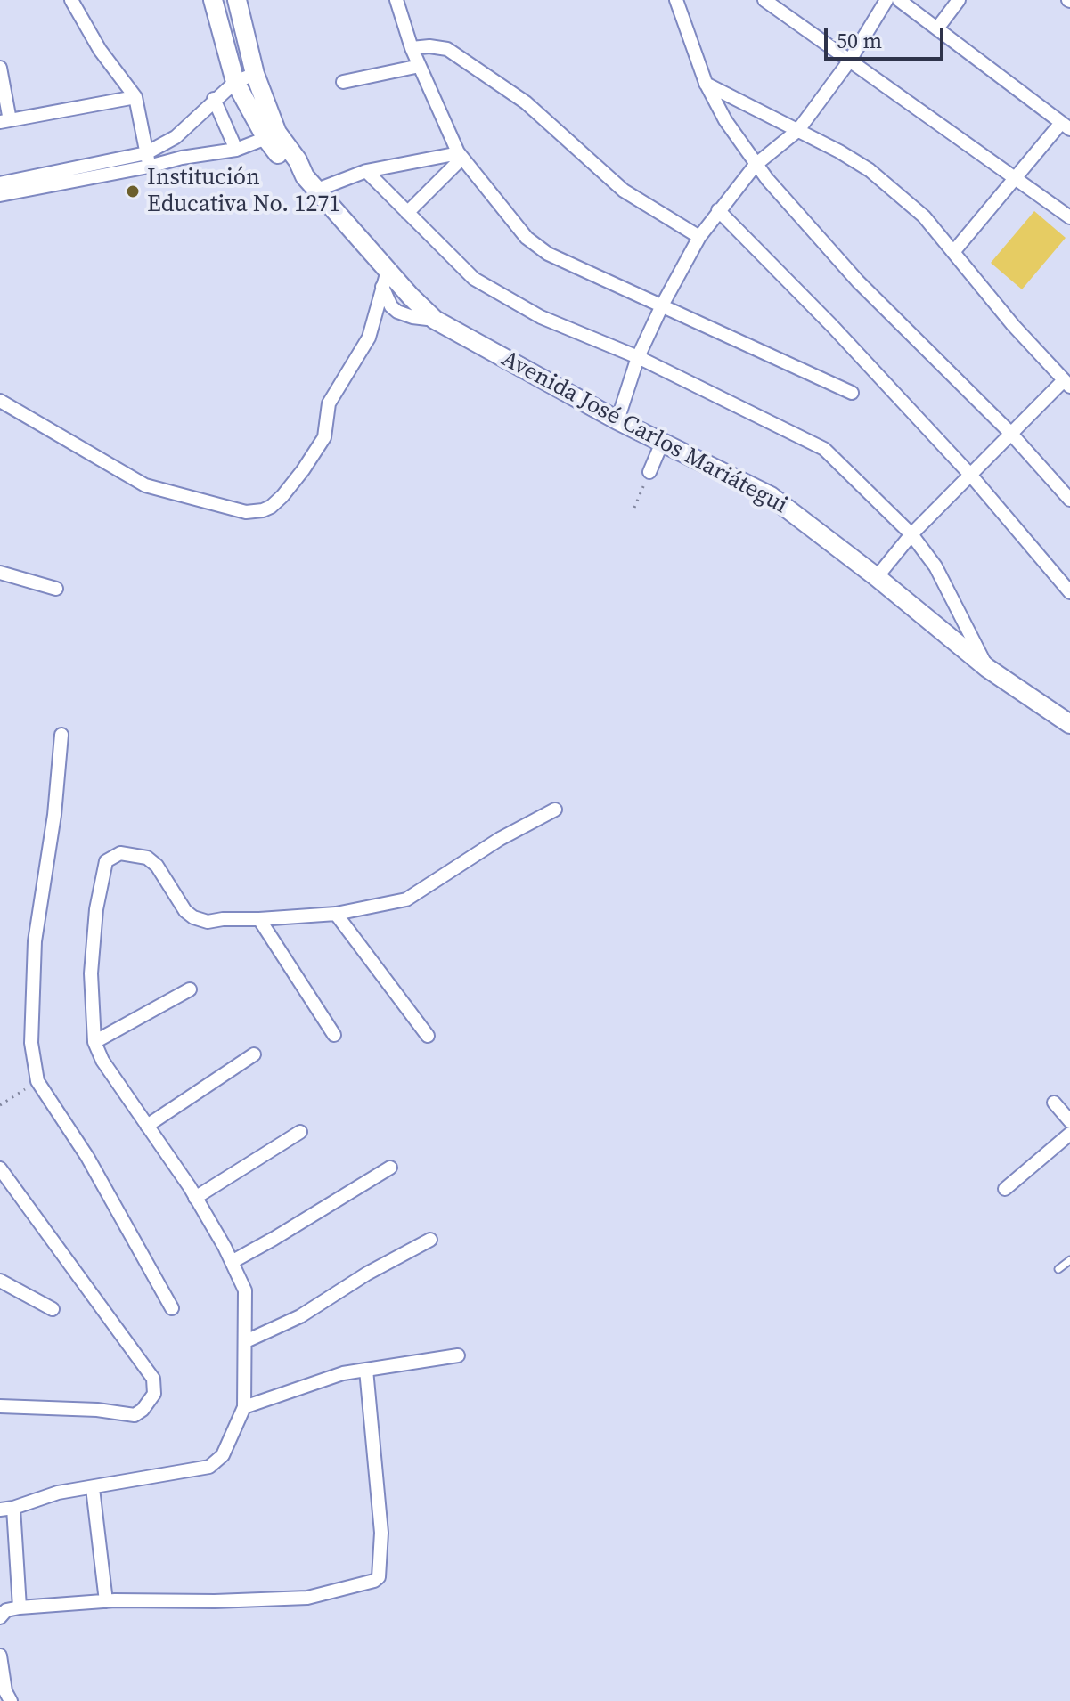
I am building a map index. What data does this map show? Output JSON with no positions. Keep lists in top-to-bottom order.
{
  "streets": {
    "street": ["Avenida José Carlos Mariátegui"]
  },
  "places": ["Institución Educativa No. 1271"],
  "scale_bar": "50 m"
}
